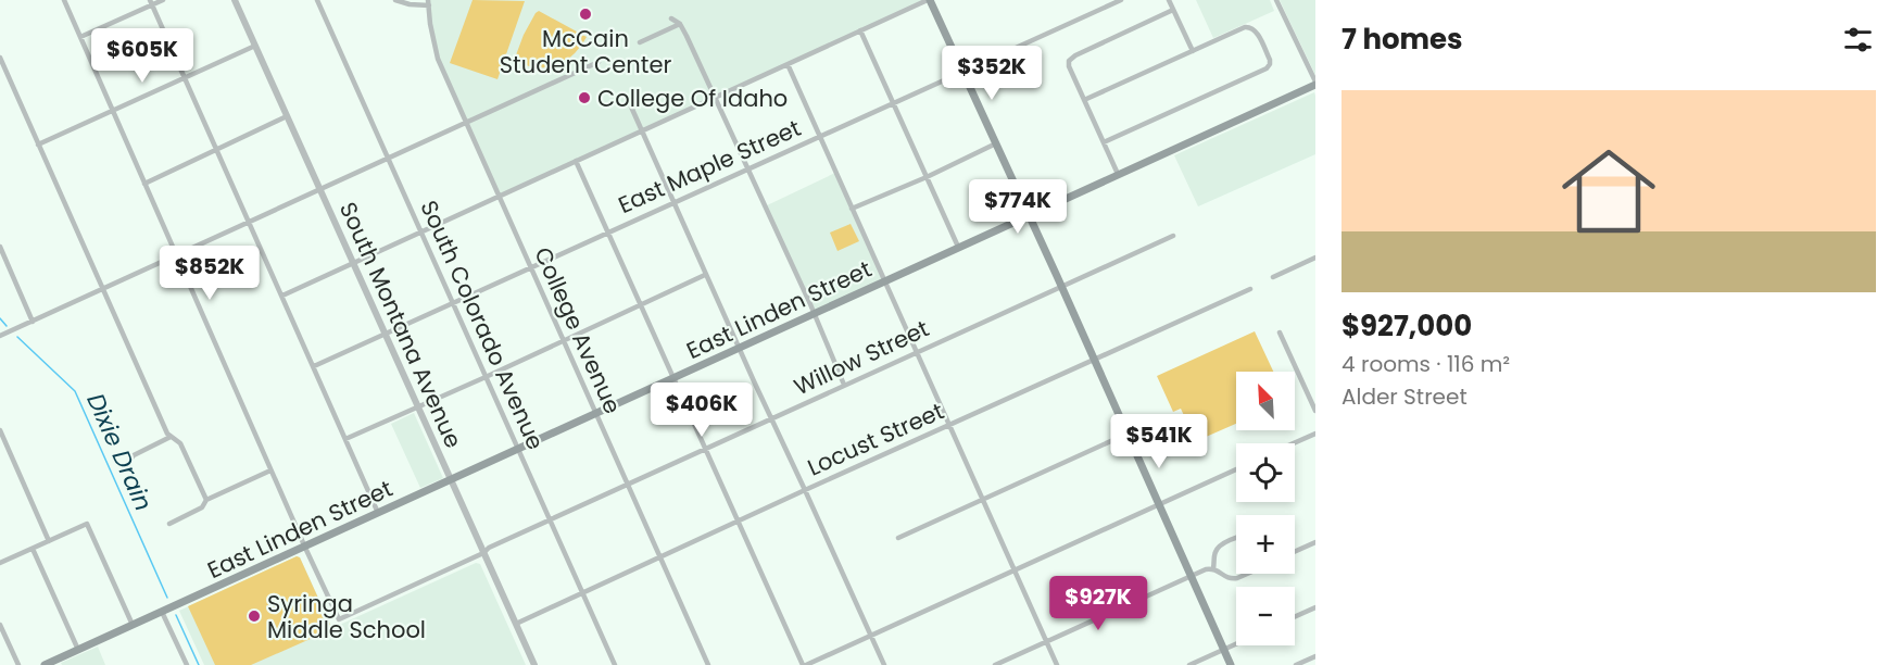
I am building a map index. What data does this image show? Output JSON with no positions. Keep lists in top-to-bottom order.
{
  "streets": {
    "main road": ["East Linden Street"],
    "street": [
      "East Maple Street",
      "South Montana Avenue",
      "South Colorado Avenue",
      "College Avenue",
      "Willow Street",
      "Locust Street"
    ]
  },
  "crossings": [
    ["East Maple Street", "South Montana Avenue"],
    ["East Maple Street", "South Colorado Avenue"],
    ["East Maple Street", "College Avenue"],
    ["East Linden Street", "South Montana Avenue"],
    ["East Linden Street", "South Colorado Avenue"],
    ["East Linden Street", "College Avenue"],
    ["East Linden Street", "Willow Street"],
    ["South Montana Avenue", "Willow Street"],
    ["South Montana Avenue", "Locust Street"],
    ["South Colorado Avenue", "Willow Street"],
    ["South Colorado Avenue", "Locust Street"],
    ["College Avenue", "Willow Street"],
    ["College Avenue", "Locust Street"]
  ],
  "water": ["Dixie Drain"],
  "places": ["McCain Student Center", "College Of Idaho", "Syringa Middle School"],
  "north": "top left",
  "page": {
    "heading": "7 homes",
    "price": [
      "$605K",
      "$352K",
      "$774K",
      "$852K",
      "$406K",
      "$541K",
      "$927K"
    ],
    "list": [
      {
        "name": "$927,000",
        "note": "4 rooms · 116 m² · Alder Street"
      }
    ],
    "map_buttons": ["+", "−"]
  }
}
